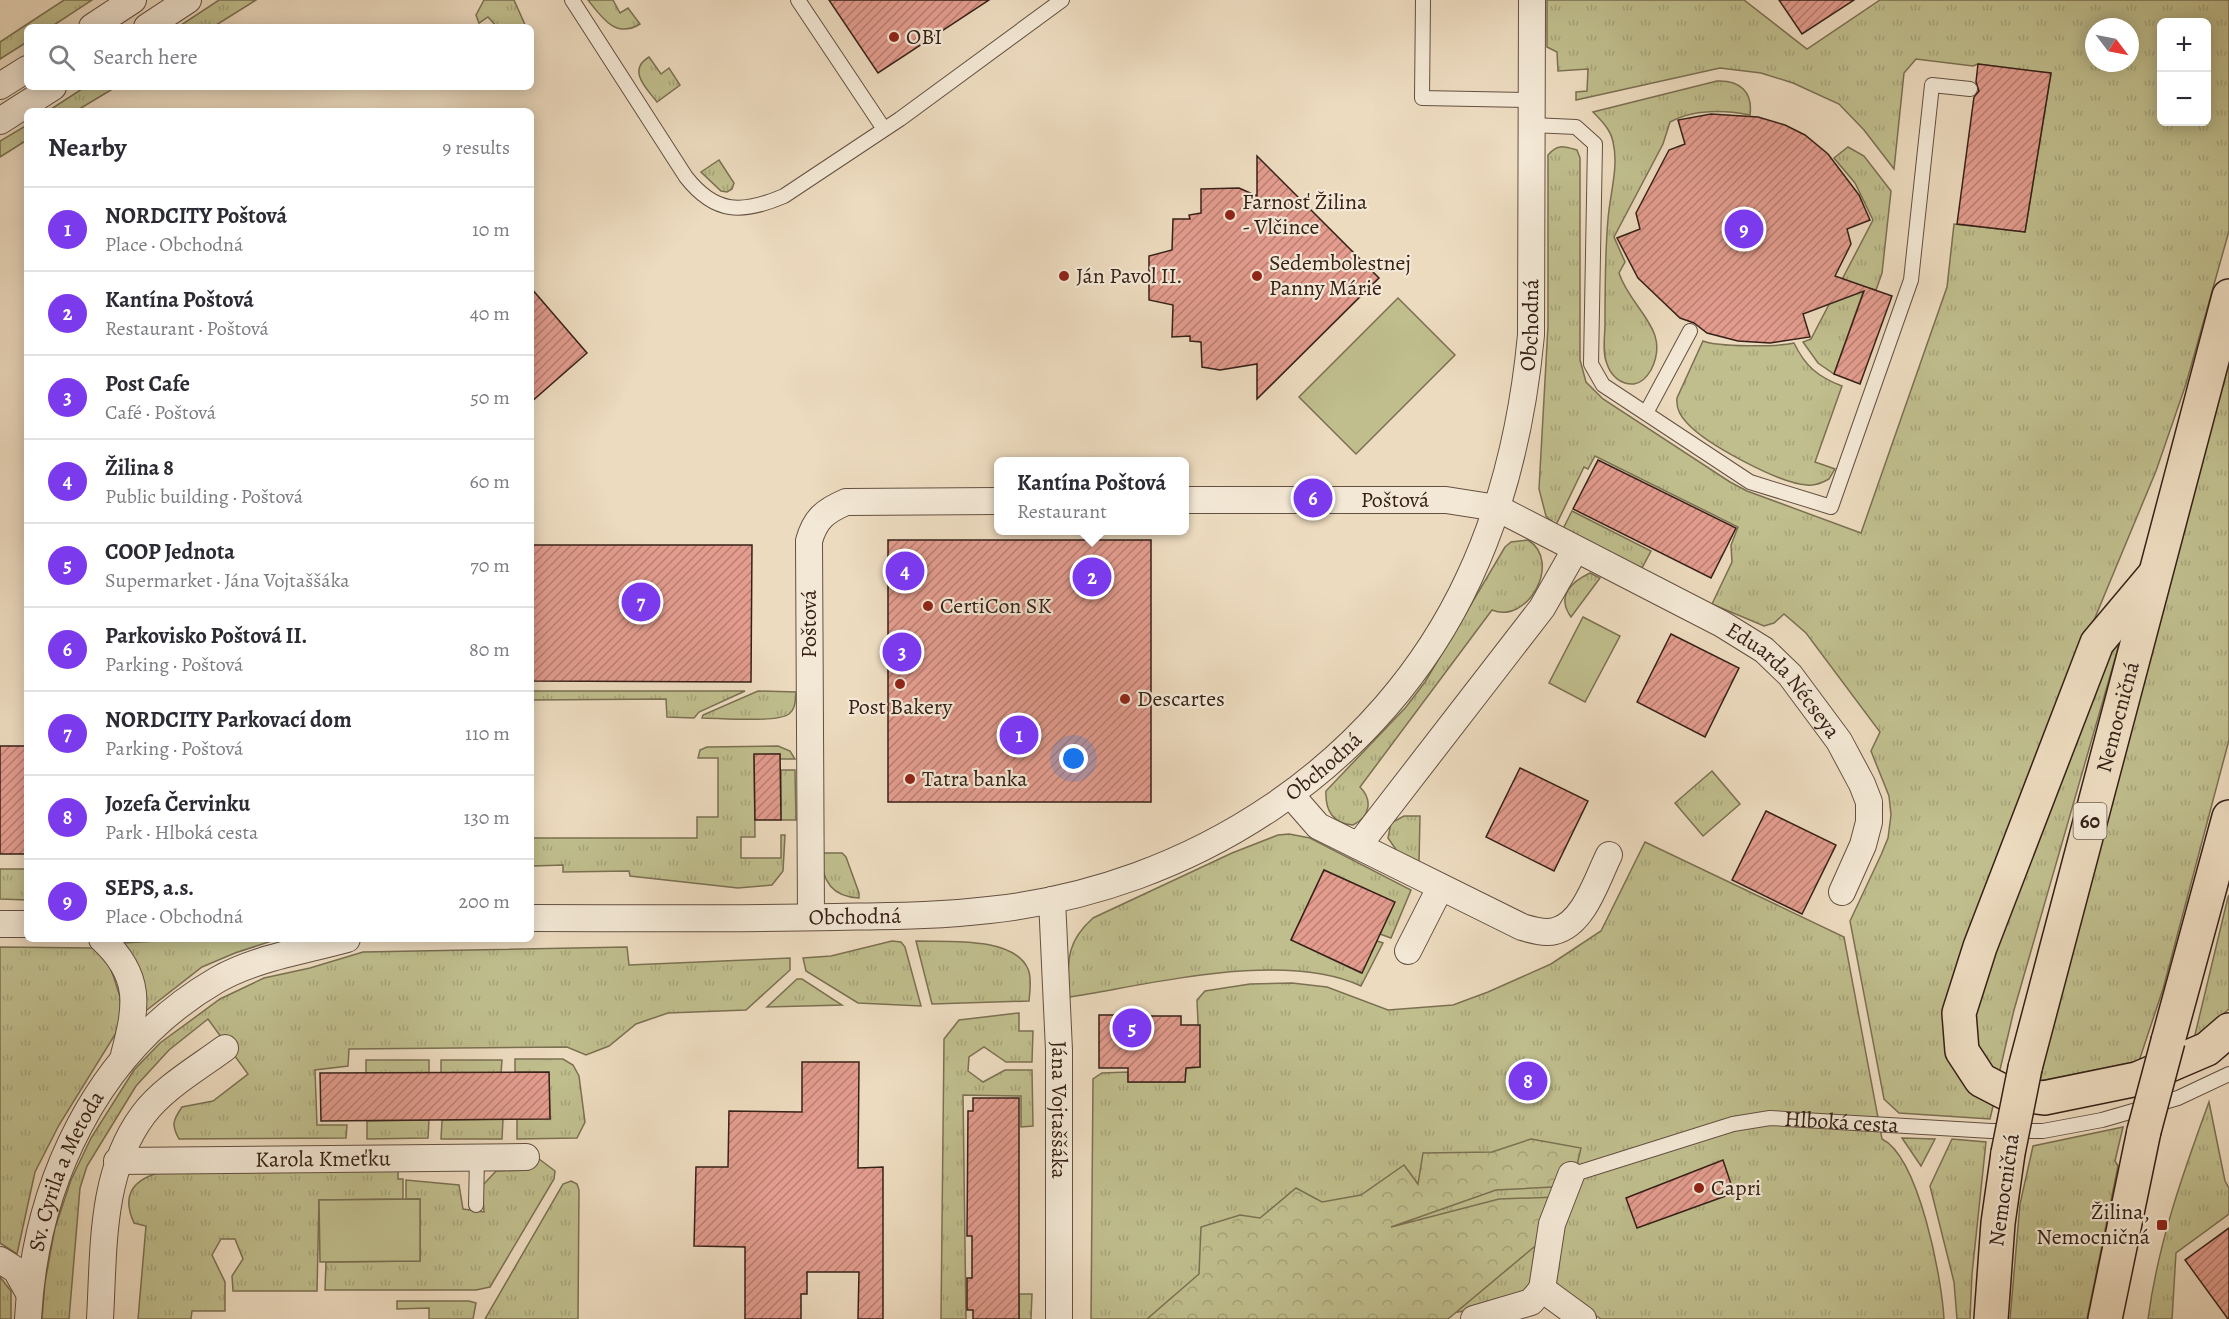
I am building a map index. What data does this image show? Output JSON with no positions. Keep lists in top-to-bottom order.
{
  "streets": {
    "main road": ["Nemocničná", "60"],
    "street": [
      "Obchodná",
      "Poštová",
      "Eduarda Nécseya",
      "Jána Vojtaššáka",
      "Hlboká cesta",
      "Karola Kmeťku",
      "Sv. Cyrila a Metoda"
    ]
  },
  "crossings": [
    ["Obchodná", "Poštová"],
    ["Obchodná", "Eduarda Nécseya"],
    ["Obchodná", "Jána Vojtaššáka"],
    ["Poštová", "Eduarda Nécseya"]
  ],
  "places": {
    "other": [
      "OBI",
      "Farnosť Žilina - Vlčince",
      "Ján Pavol II.",
      "Sedembolestnej Panny Márie",
      "CertiCon SK",
      "Post Bakery",
      "Descartes",
      "Tatra banka",
      "Capri"
    ],
    "transit": ["Žilina, Nemocničná"]
  },
  "north": "bottom right",
  "page": {
    "map_buttons": ["+", "−"],
    "search": "Search here",
    "heading": ["Nearby", "9 results"],
    "list": [
      {
        "mark": "1",
        "name": "NORDCITY Poštová",
        "note": "Place · Obchodná",
        "value": "10 m"
      },
      {
        "mark": "2",
        "name": "Kantína Poštová",
        "note": "Restaurant · Poštová",
        "value": "40 m"
      },
      {
        "mark": "3",
        "name": "Post Cafe",
        "note": "Café · Poštová",
        "value": "50 m"
      },
      {
        "mark": "4",
        "name": "Žilina 8",
        "note": "Public building · Poštová",
        "value": "60 m"
      },
      {
        "mark": "5",
        "name": "COOP Jednota",
        "note": "Supermarket · Jána Vojtaššáka",
        "value": "70 m"
      },
      {
        "mark": "6",
        "name": "Parkovisko Poštová II.",
        "note": "Parking · Poštová",
        "value": "80 m"
      },
      {
        "mark": "7",
        "name": "NORDCITY Parkovací dom",
        "note": "Parking · Poštová",
        "value": "110 m"
      },
      {
        "mark": "8",
        "name": "Jozefa Červinku",
        "note": "Park · Hlboká cesta",
        "value": "130 m"
      },
      {
        "mark": "9",
        "name": "SEPS, a.s.",
        "note": "Place · Obchodná",
        "value": "200 m"
      }
    ],
    "pins": [
      "9",
      "6",
      "4",
      "2",
      "7",
      "3",
      "1",
      "5",
      "8"
    ],
    "popup": ["Kantína Poštová", "Restaurant"]
  }
}
